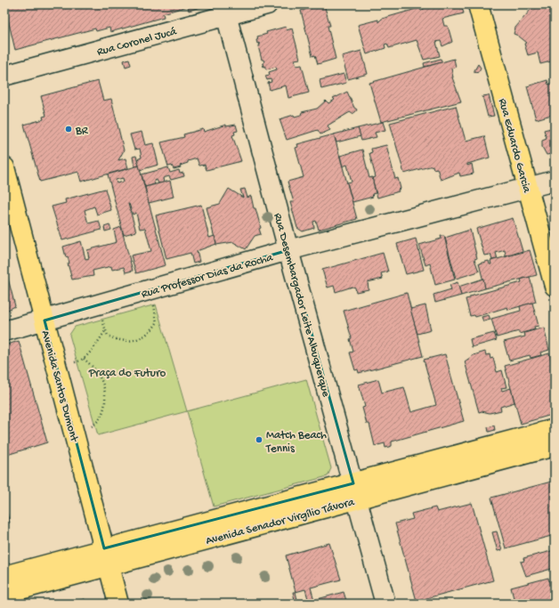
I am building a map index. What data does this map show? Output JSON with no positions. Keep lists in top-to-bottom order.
{
  "streets": {
    "main road": ["Rua Eduardo Garcia", "Avenida Santos Dumont", "Avenida Senador Virgílio Távora"],
    "street": ["Rua Coronel Jucá", "Rua Professor Dias da Rocha", "Rua Desembargador Leite Albuquerque"]
  },
  "crossings": [
    ["Rua Coronel Jucá", "Rua Desembargador Leite Albuquerque"],
    ["Rua Eduardo Garcia", "Rua Professor Dias da Rocha"],
    ["Rua Professor Dias da Rocha", "Rua Desembargador Leite Albuquerque"],
    ["Rua Professor Dias da Rocha", "Avenida Santos Dumont"],
    ["Rua Desembargador Leite Albuquerque", "Avenida Senador Virgílio Távora"],
    ["Avenida Santos Dumont", "Avenida Senador Virgílio Távora"]
  ],
  "parks": ["Praça do Futuro"],
  "places": ["BR", "Match Beach Tennis"]
}
